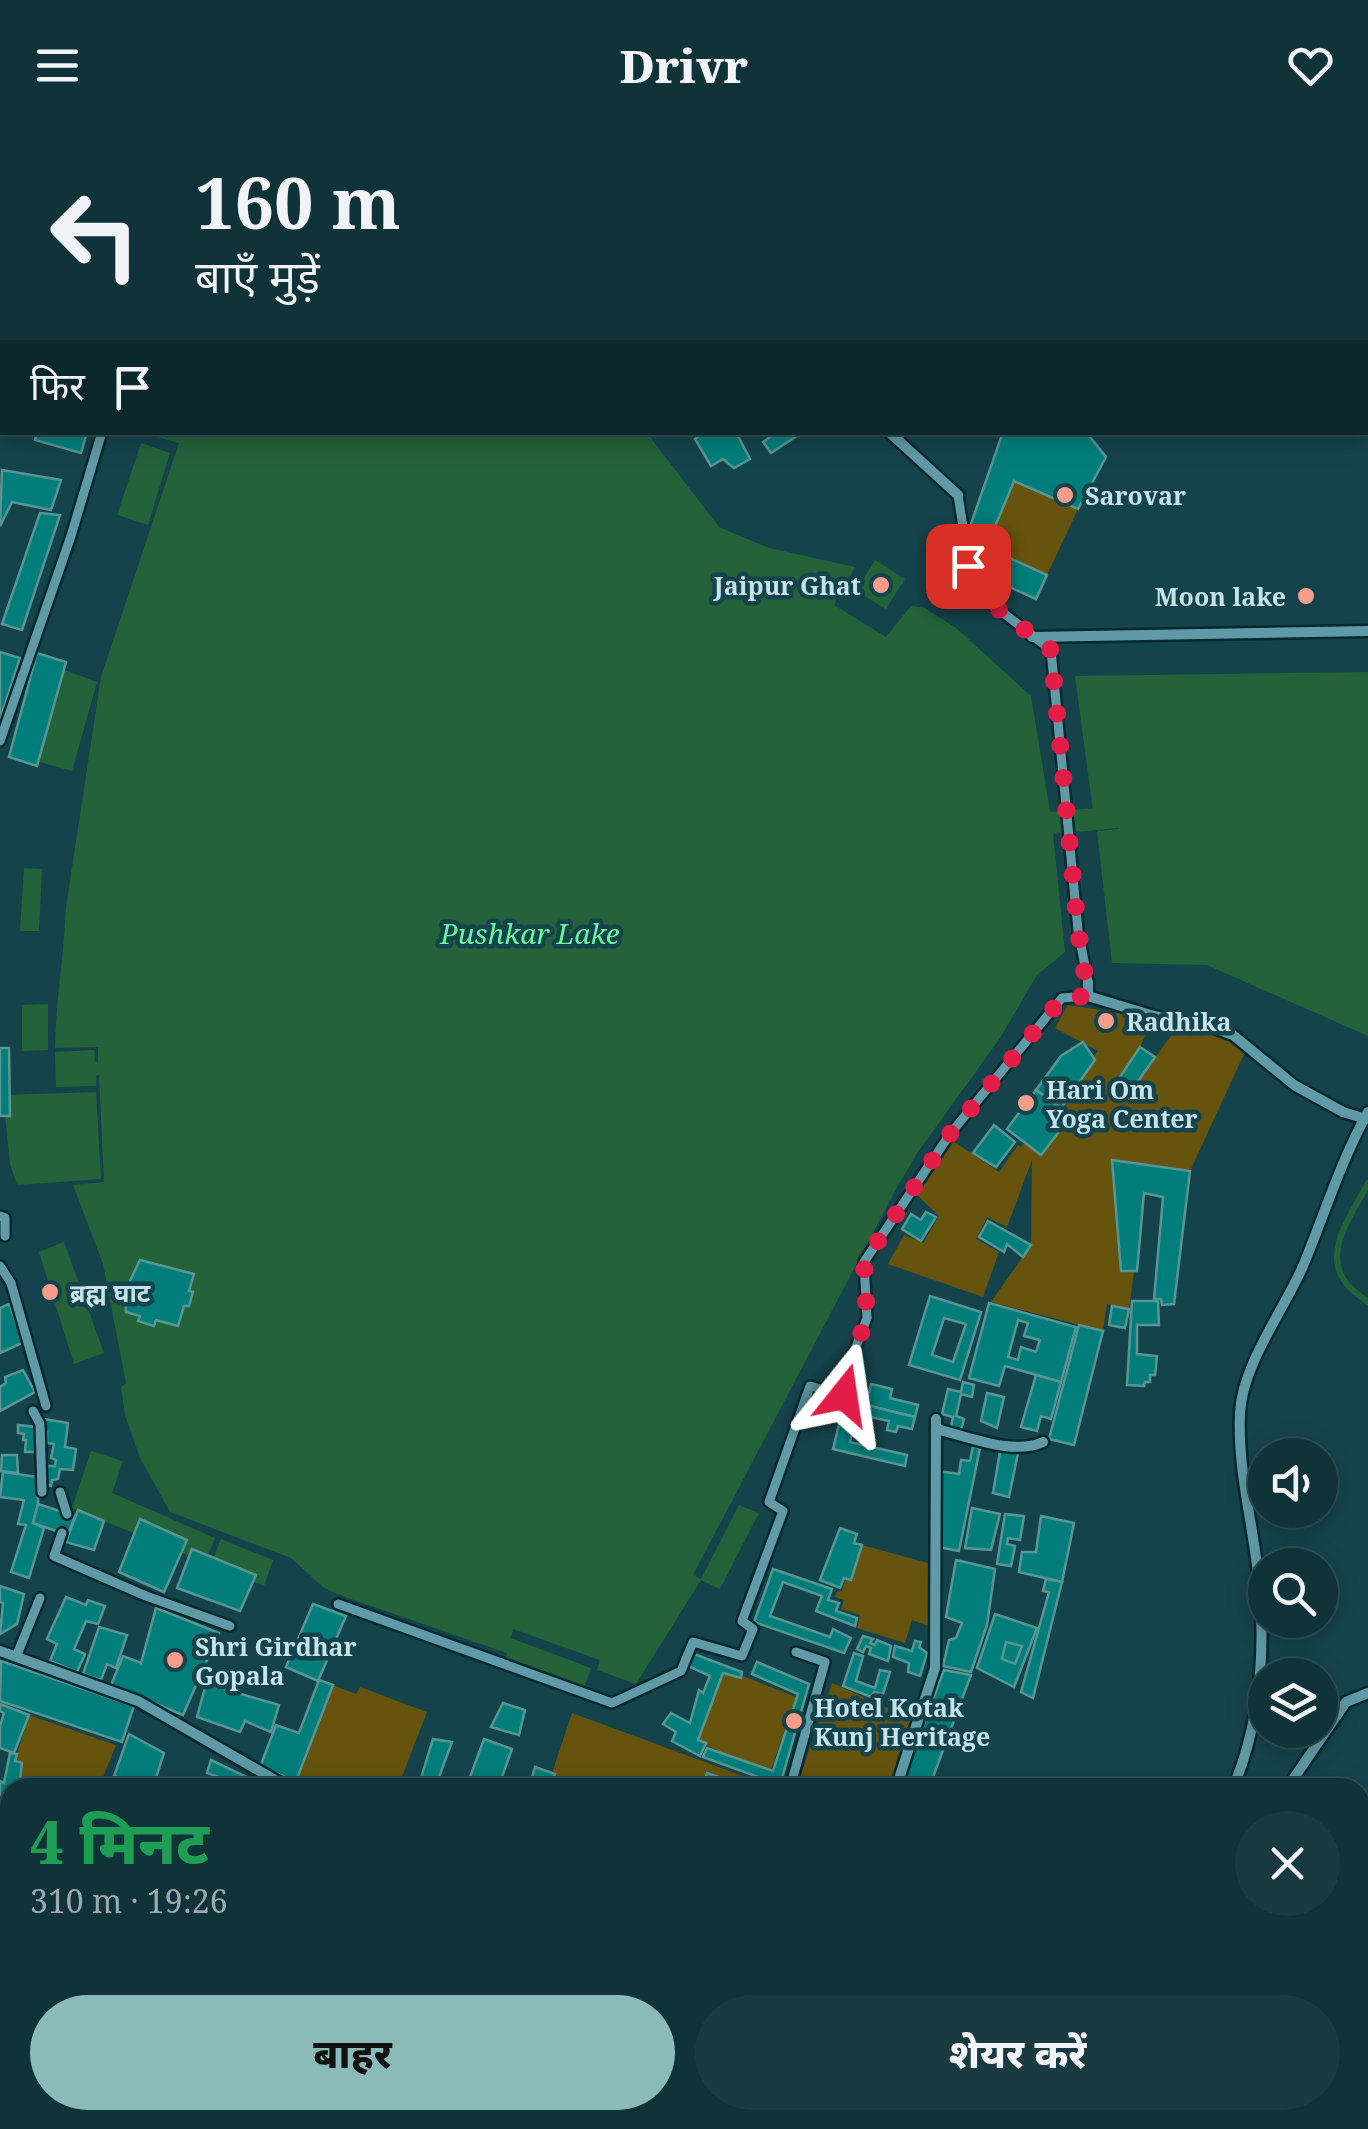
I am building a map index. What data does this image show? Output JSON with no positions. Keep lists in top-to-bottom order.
{
  "water": ["Pushkar Lake"],
  "places": [
    "Sarovar",
    "Jaipur Ghat",
    "Moon lake",
    "Radhika",
    "Hari Om Yoga Center",
    "ब्रह्म घाट",
    "Shri Girdhar Gopala",
    "Hotel Kotak Kunj Heritage"
  ],
  "page": {
    "header": "Drivr",
    "turn": ["160 m", "बाएँ मुड़ें"],
    "then": "फिर",
    "heading": ["4 मिनट", "310 m · 19:26"],
    "buttons": ["बाहर", "शेयर करें"]
  }
}
